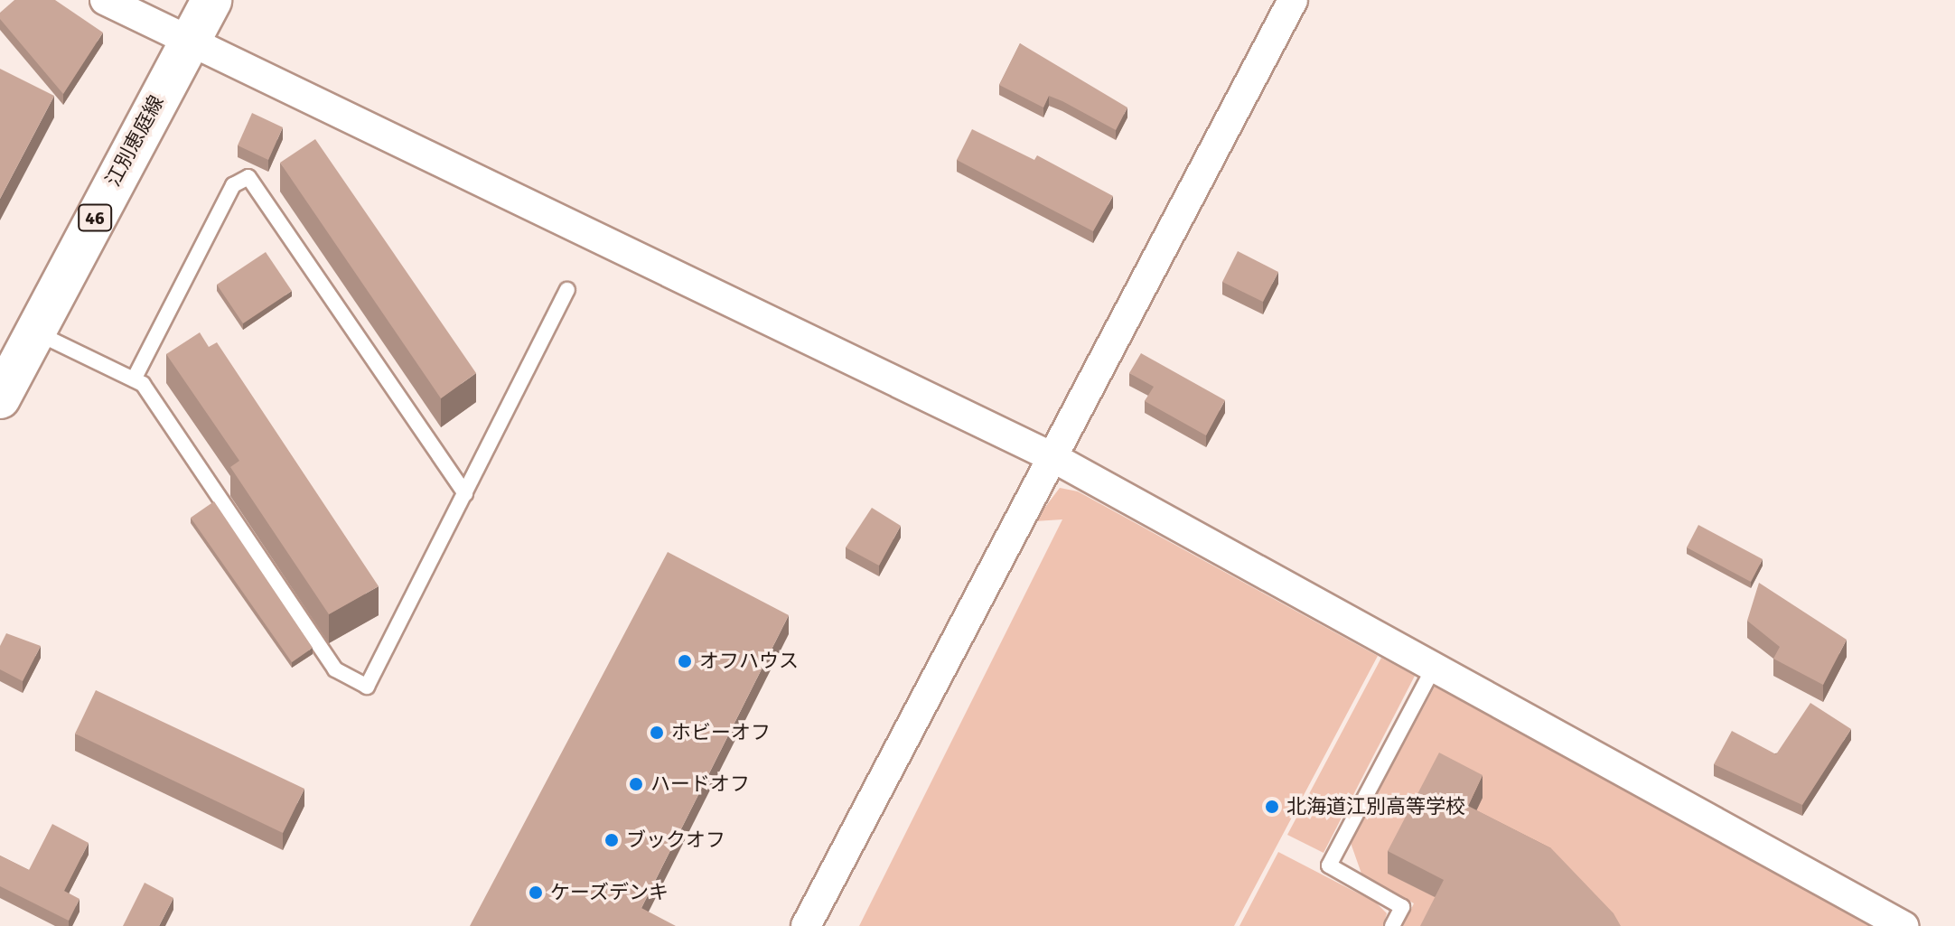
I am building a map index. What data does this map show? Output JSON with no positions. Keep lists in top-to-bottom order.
{
  "streets": {
    "main road": ["江別恵庭線", "46"]
  },
  "places": [
    "オフハウス",
    "ホビーオフ",
    "ハードオフ",
    "北海道江別高等学校",
    "ブックオフ",
    "ケーズデンキ"
  ]
}
